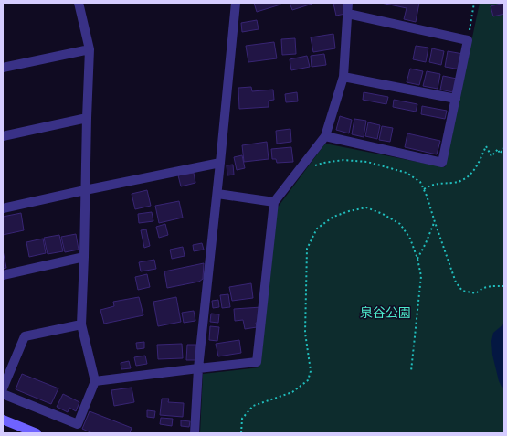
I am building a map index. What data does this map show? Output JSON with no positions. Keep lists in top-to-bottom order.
{
  "parks": ["泉谷公園"]
}
